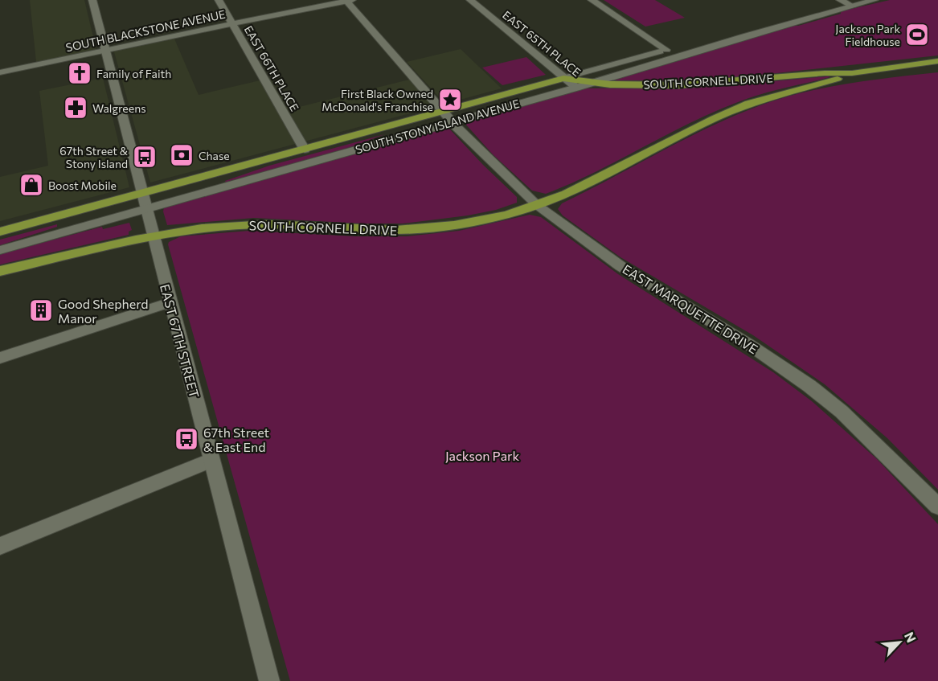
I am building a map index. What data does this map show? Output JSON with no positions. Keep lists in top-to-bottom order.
{
  "streets": {
    "highway": ["SOUTH CORNELL DRIVE", "SOUTH STONY ISLAND AVENUE"],
    "street": [
      "SOUTH BLACKSTONE AVENUE",
      "EAST 65TH PLACE",
      "EAST 66TH PLACE",
      "EAST MARQUETTE DRIVE",
      "EAST 67TH STREET"
    ]
  },
  "crossings": [
    ["SOUTH BLACKSTONE AVENUE", "EAST 66TH PLACE"],
    ["SOUTH BLACKSTONE AVENUE", "EAST MARQUETTE DRIVE"],
    ["SOUTH BLACKSTONE AVENUE", "EAST 67TH STREET"],
    ["EAST 65TH PLACE", "SOUTH CORNELL DRIVE"],
    ["EAST 65TH PLACE", "SOUTH STONY ISLAND AVENUE"],
    ["EAST 66TH PLACE", "SOUTH STONY ISLAND AVENUE"],
    ["SOUTH CORNELL DRIVE", "SOUTH STONY ISLAND AVENUE"],
    ["SOUTH CORNELL DRIVE", "EAST MARQUETTE DRIVE"],
    ["SOUTH CORNELL DRIVE", "EAST 67TH STREET"],
    ["SOUTH STONY ISLAND AVENUE", "EAST MARQUETTE DRIVE"],
    ["SOUTH STONY ISLAND AVENUE", "EAST 67TH STREET"]
  ],
  "parks": ["Jackson Park"],
  "places": {
    "sports": ["Jackson Park Fieldhouse"],
    "church": ["Family of Faith"],
    "place": ["First Black Owned McDonald's Franchise"],
    "pharmacy": ["Walgreens"],
    "bank": ["Chase"],
    "bus stop": ["67th Street & Stony Island", "67th Street & East End"],
    "shop": ["Boost Mobile"],
    "building": ["Good Shepherd Manor"]
  },
  "north": "top right"
}
